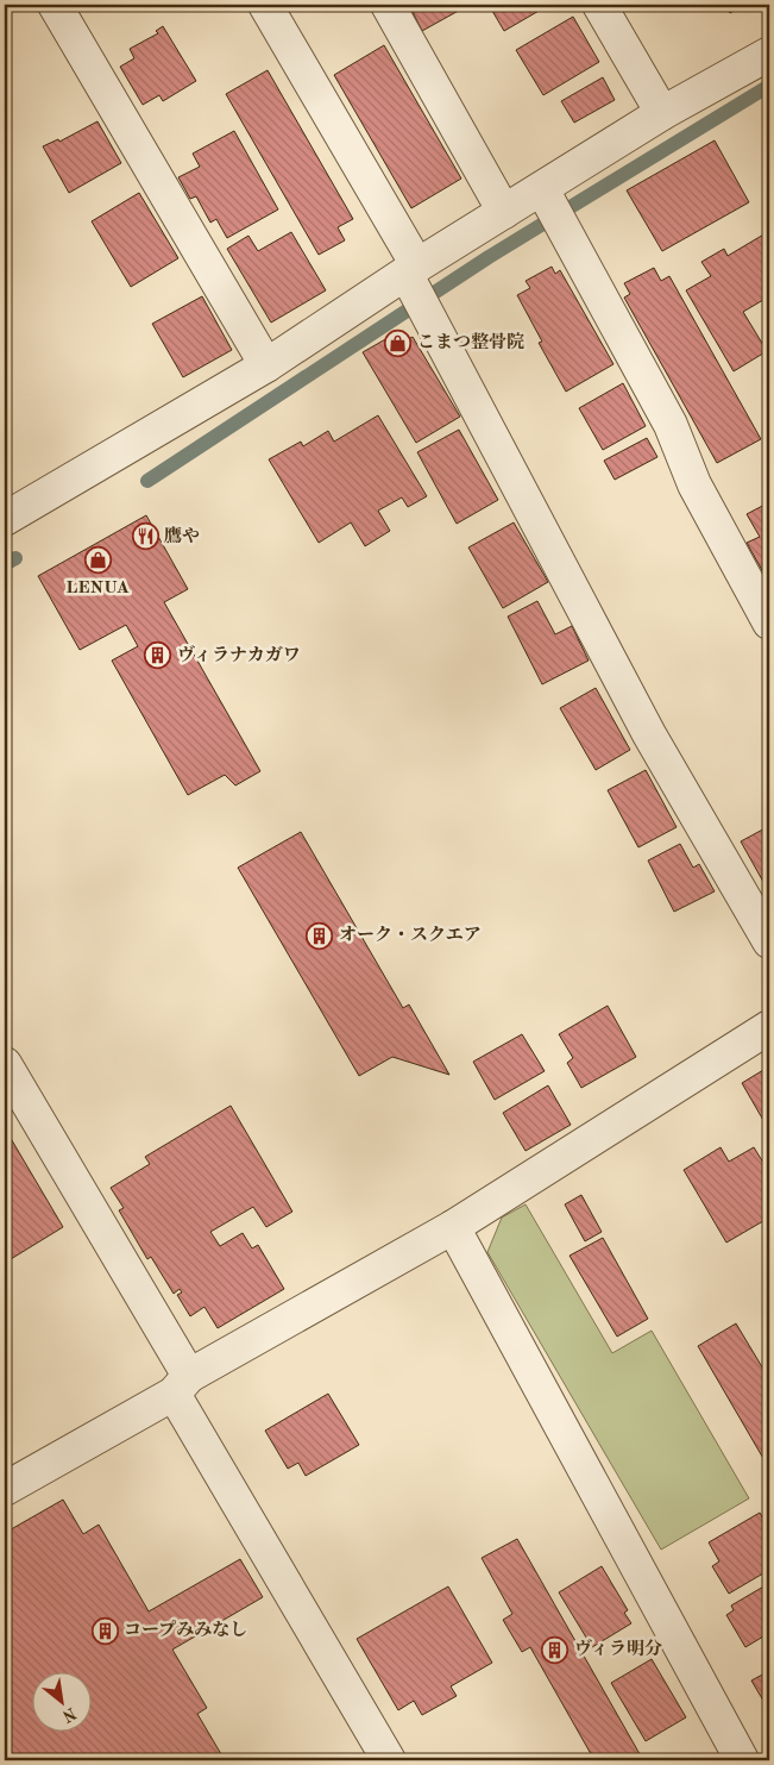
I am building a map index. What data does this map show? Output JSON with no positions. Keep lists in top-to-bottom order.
{
  "places": {
    "shop": ["こまつ整骨院", "LENUA"],
    "restaurant": ["鷹や"],
    "building": [
      "ヴィラナカガワ",
      "オーク・スクエア",
      "コープみみなし",
      "ヴィラ明分"
    ]
  },
  "north": "bottom right"
}
